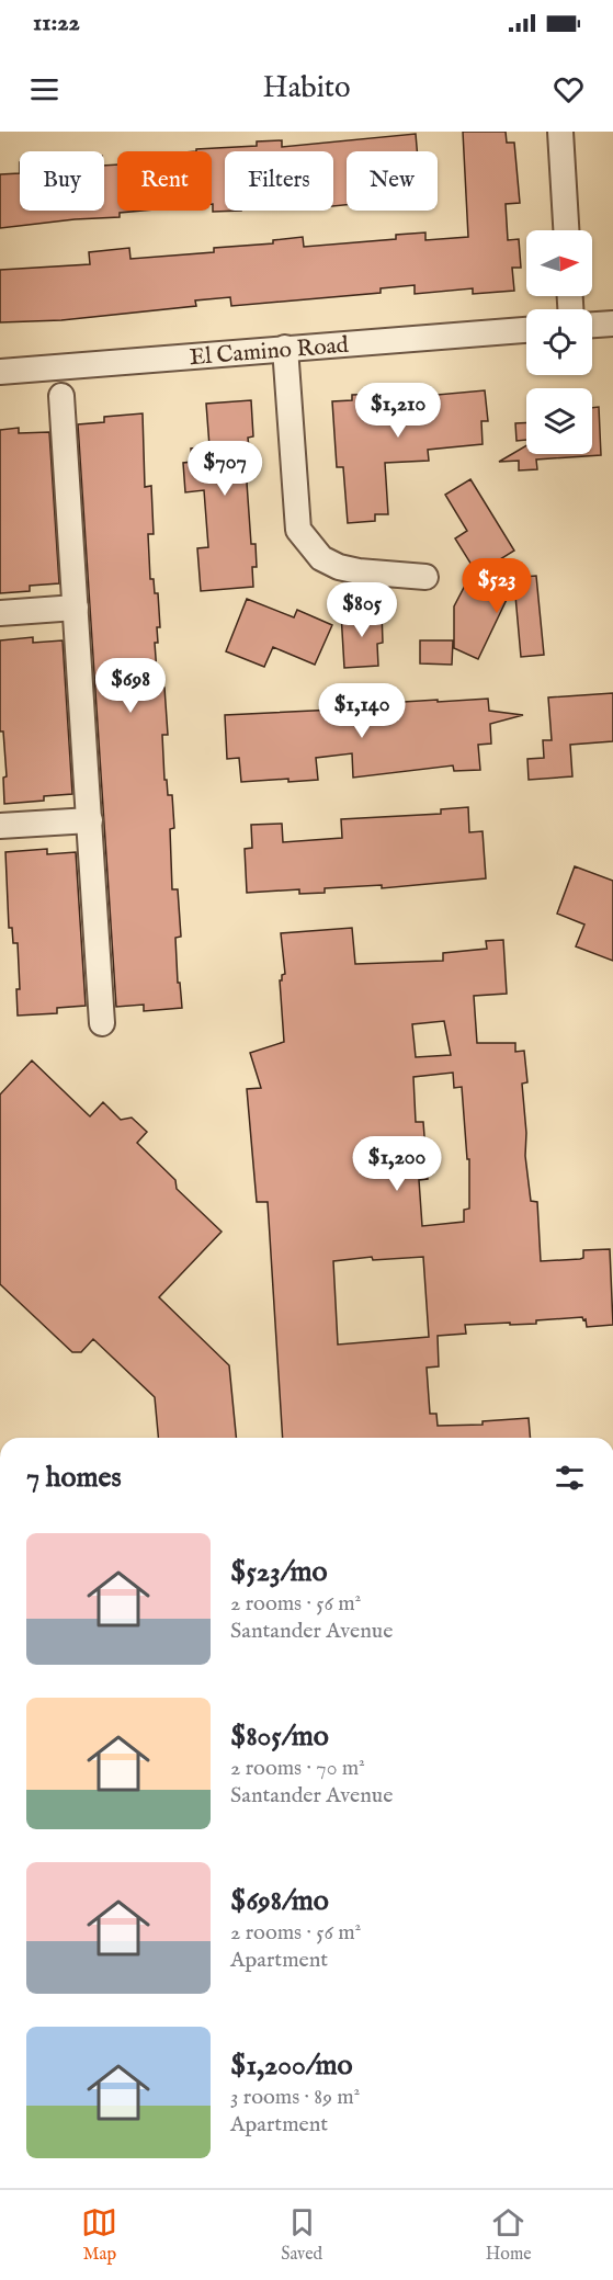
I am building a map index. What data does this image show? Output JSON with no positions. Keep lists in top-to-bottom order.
{
  "streets": {
    "street": ["El Camino Road"]
  },
  "north": "right",
  "page": {
    "status": "11:22",
    "header": "Habito",
    "chip": [
      "Buy",
      "Rent",
      "Filters",
      "New"
    ],
    "price": [
      "$1,210",
      "$707",
      "$523",
      "$805",
      "$698",
      "$1,140",
      "$1,200"
    ],
    "heading": "7 homes",
    "list": [
      {
        "name": "$523/mo",
        "note": "2 rooms · 56 m² · Santander Avenue"
      },
      {
        "name": "$805/mo",
        "note": "2 rooms · 70 m² · Santander Avenue"
      },
      {
        "name": "$698/mo",
        "note": "2 rooms · 56 m² · Apartment"
      },
      {
        "name": "$1,200/mo",
        "note": "3 rooms · 89 m² · Apartment"
      }
    ],
    "tabs": ["Map", "Saved", "Home"]
  }
}
